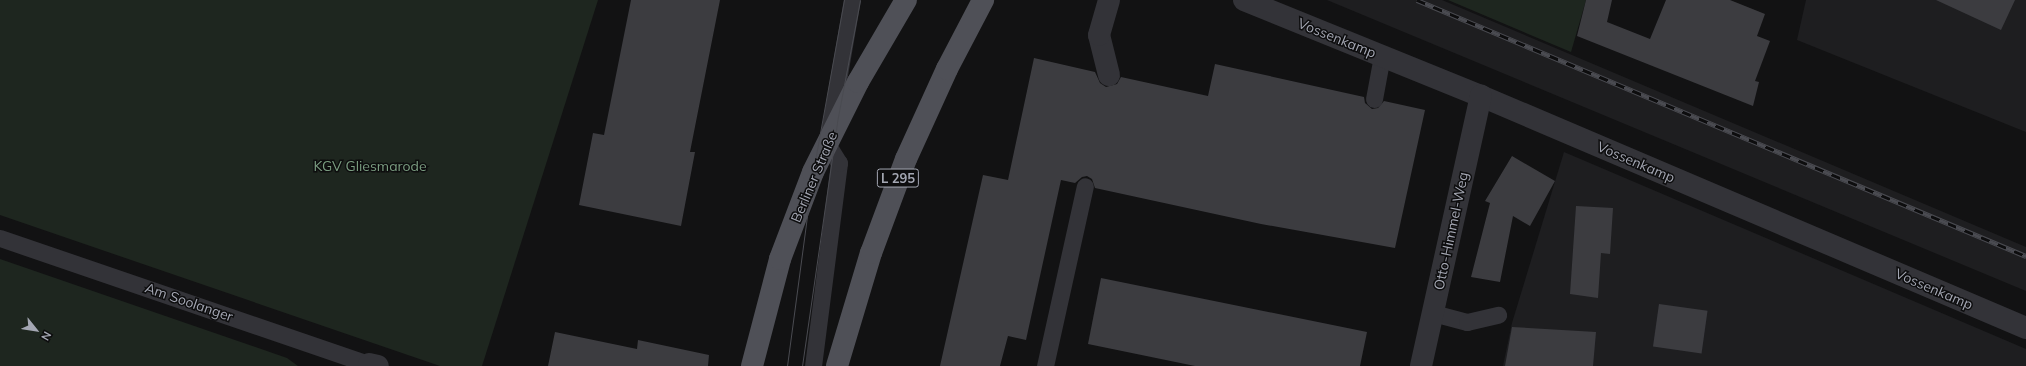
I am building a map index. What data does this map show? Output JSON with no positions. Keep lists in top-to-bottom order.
{
  "streets": {
    "main road": ["Berliner Straße", "L 295"],
    "street": ["Vossenkamp", "Otto-Himmel-Weg"],
    "lane": ["Am Soolanger"]
  },
  "crossings": [
    ["Vossenkamp", "Otto-Himmel-Weg"]
  ],
  "parks": ["KGV Gliesmarode"],
  "north": "bottom right"
}
